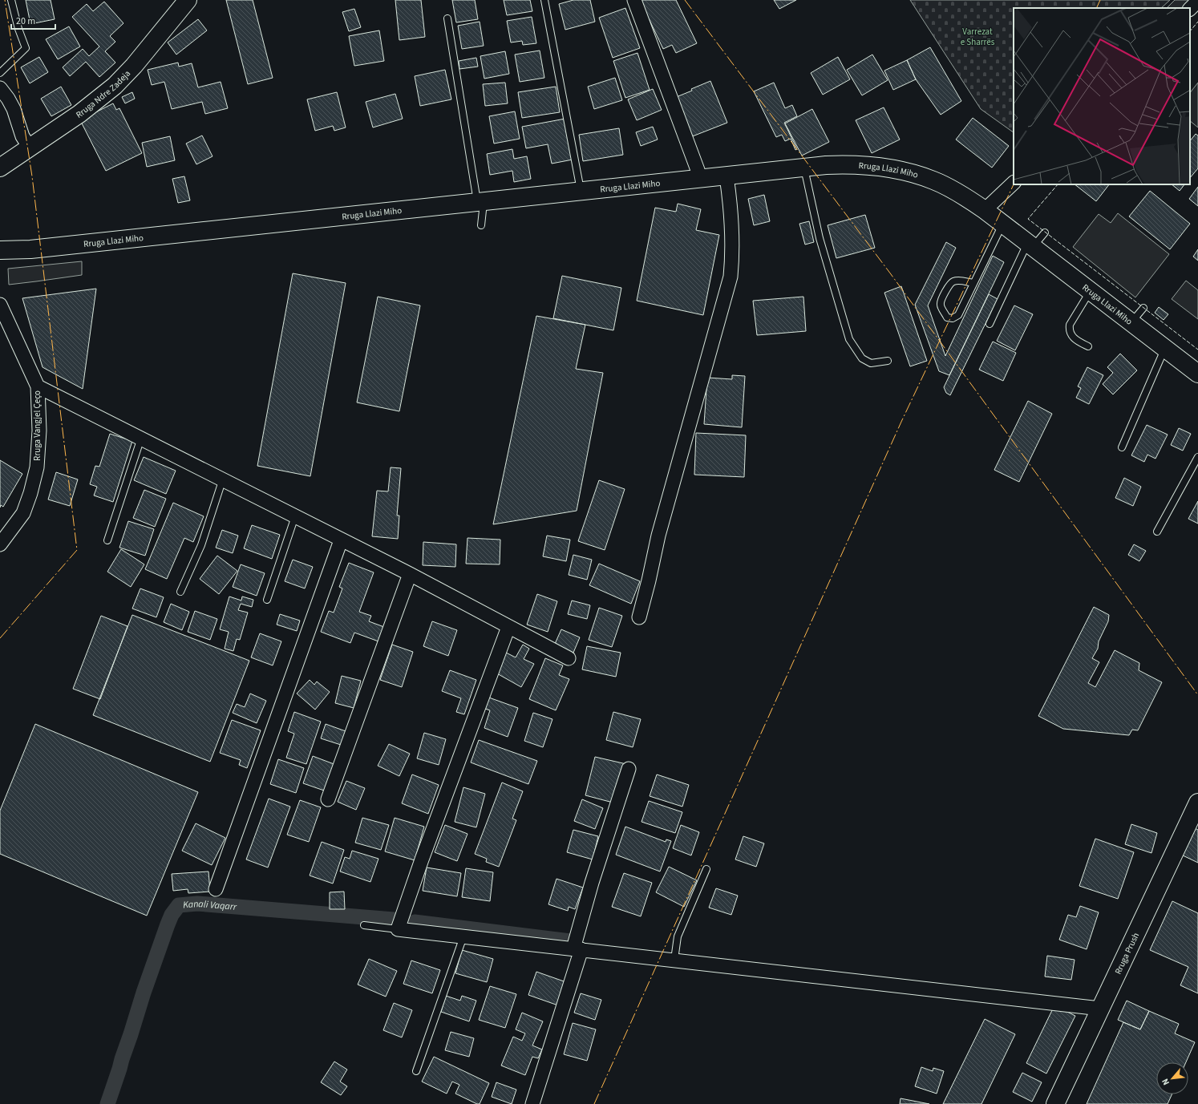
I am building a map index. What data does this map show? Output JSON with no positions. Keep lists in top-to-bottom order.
{
  "streets": {
    "main road": ["Rruga Ndre Zadeja", "Rruga Llazi Miho", "Rruga Prush"],
    "street": ["Rruga Vangjel Çeço"]
  },
  "water": ["Kanali Vaqarr"],
  "parks": ["Varrezat e Sharrës"],
  "scale_bar": "20 m",
  "north": "bottom left"
}
